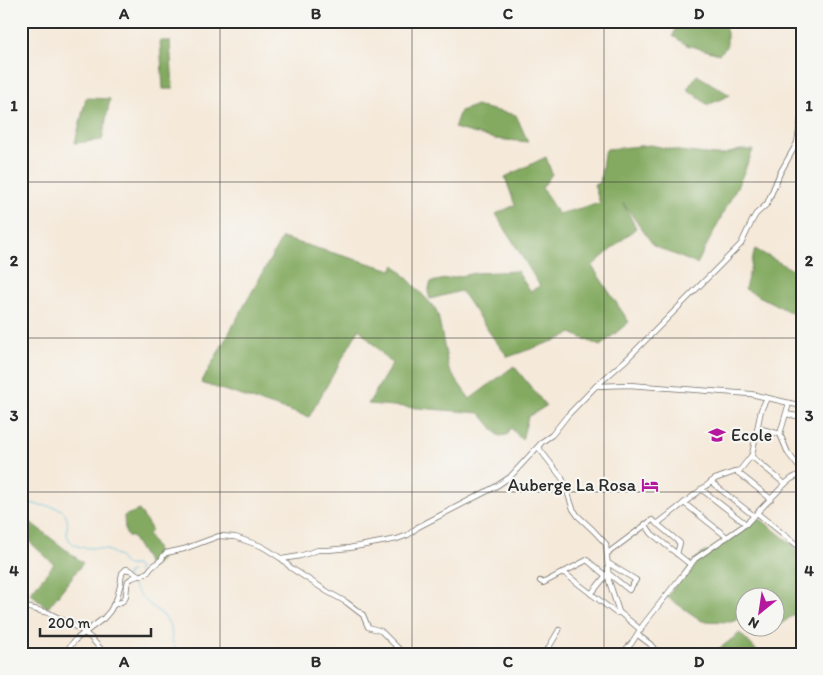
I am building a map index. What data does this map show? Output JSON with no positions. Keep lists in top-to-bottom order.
{
  "places": {
    "school or university": ["Ecole"],
    "hotel": ["Auberge La Rosa"]
  },
  "scale_bar": "200 m",
  "north": "bottom left",
  "grid": {
    "columns": [
      "A",
      "B",
      "C",
      "D"
    ],
    "rows": [
      "1",
      "2",
      "3",
      "4"
    ]
  }
}
